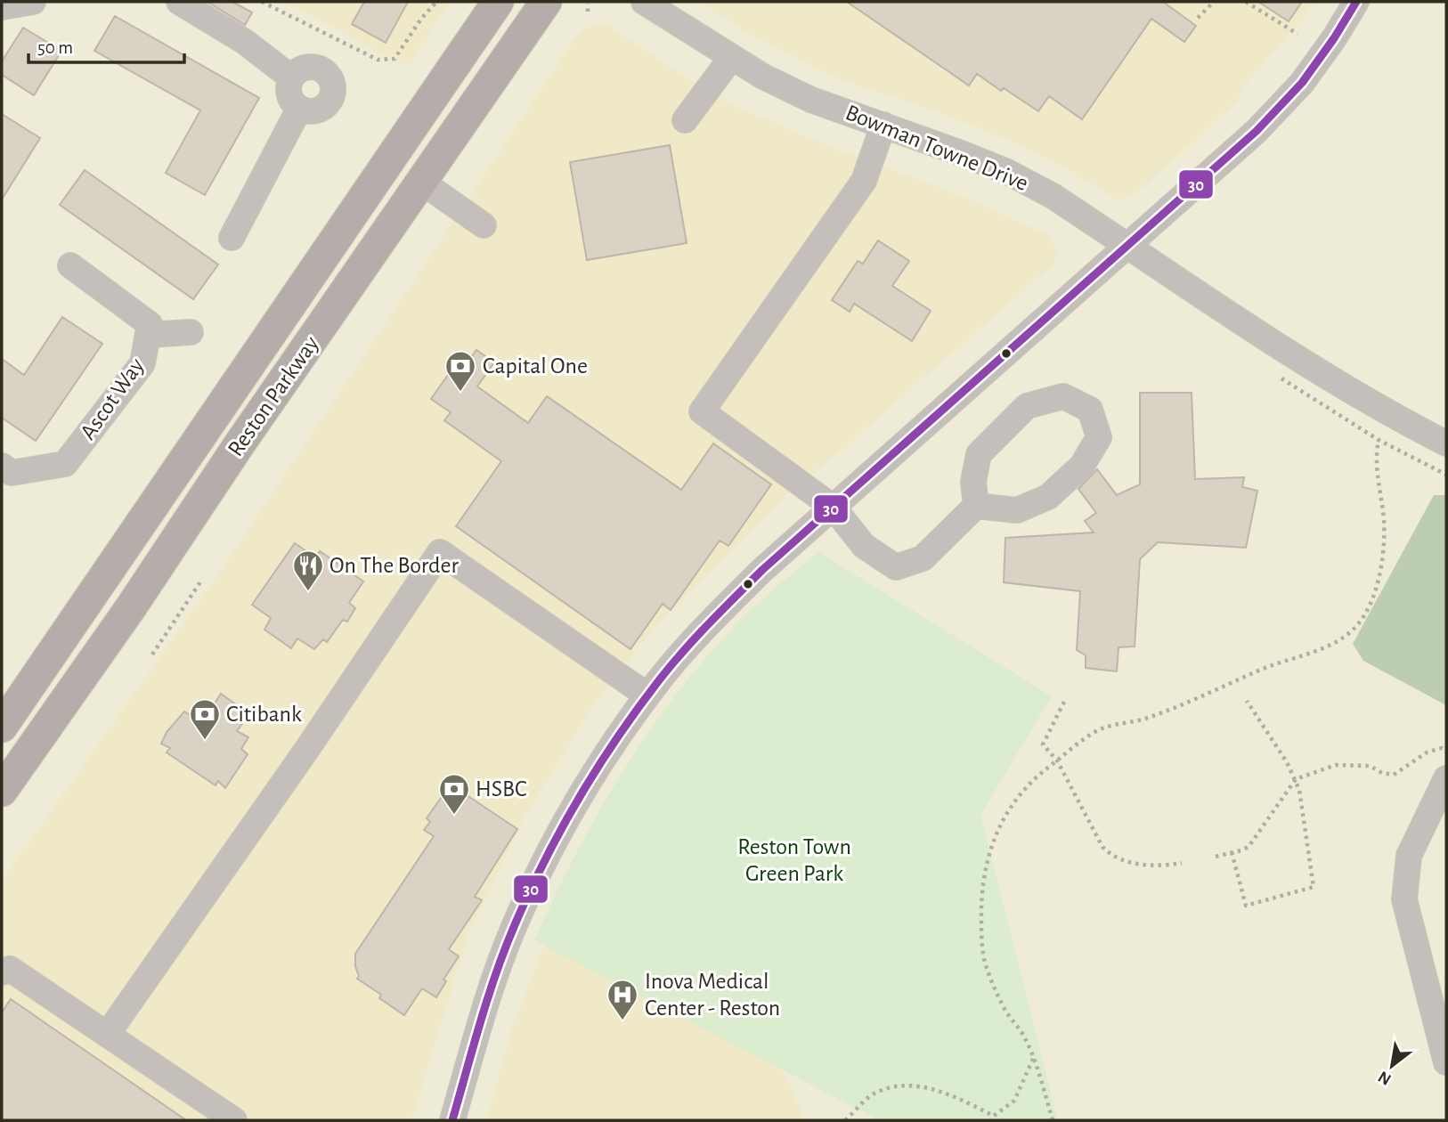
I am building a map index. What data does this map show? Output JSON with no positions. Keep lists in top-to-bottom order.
{
  "streets": {
    "main road": ["Reston Parkway"],
    "street": ["Bowman Towne Drive", "Ascot Way"]
  },
  "parks": ["Reston Town Green Park"],
  "places": {
    "bank": ["Capital One", "Citibank", "HSBC"],
    "restaurant": ["On The Border"],
    "hospital": ["Inova Medical Center - Reston"]
  },
  "lines": ["transit line 30"],
  "scale_bar": "50 m",
  "north": "bottom left"
}
